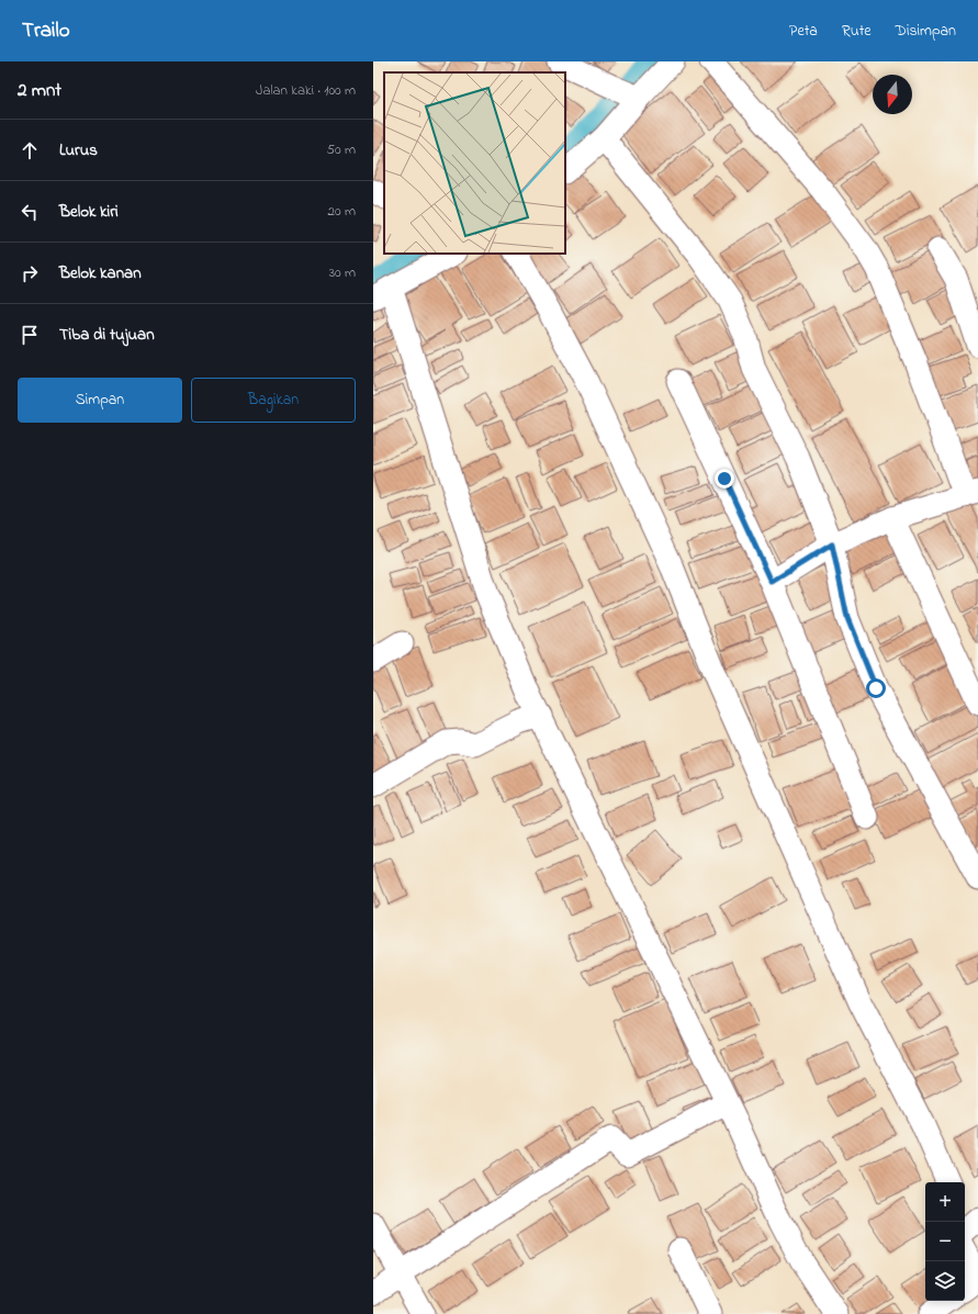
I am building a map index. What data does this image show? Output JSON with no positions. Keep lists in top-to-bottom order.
{
  "north": "bottom",
  "page": {
    "header": "Trailo",
    "nav": ["Peta", "Rute", "Disimpan"],
    "heading": ["2 mnt", "Jalan kaki · 100 m"],
    "list": [
      ["Lurus", "50 m"],
      ["Belok kiri", "20 m"],
      ["Belok kanan", "30 m"],
      "Tiba di tujuan"
    ],
    "buttons": ["Simpan", "Bagikan"],
    "map_buttons": ["+", "−"]
  }
}
